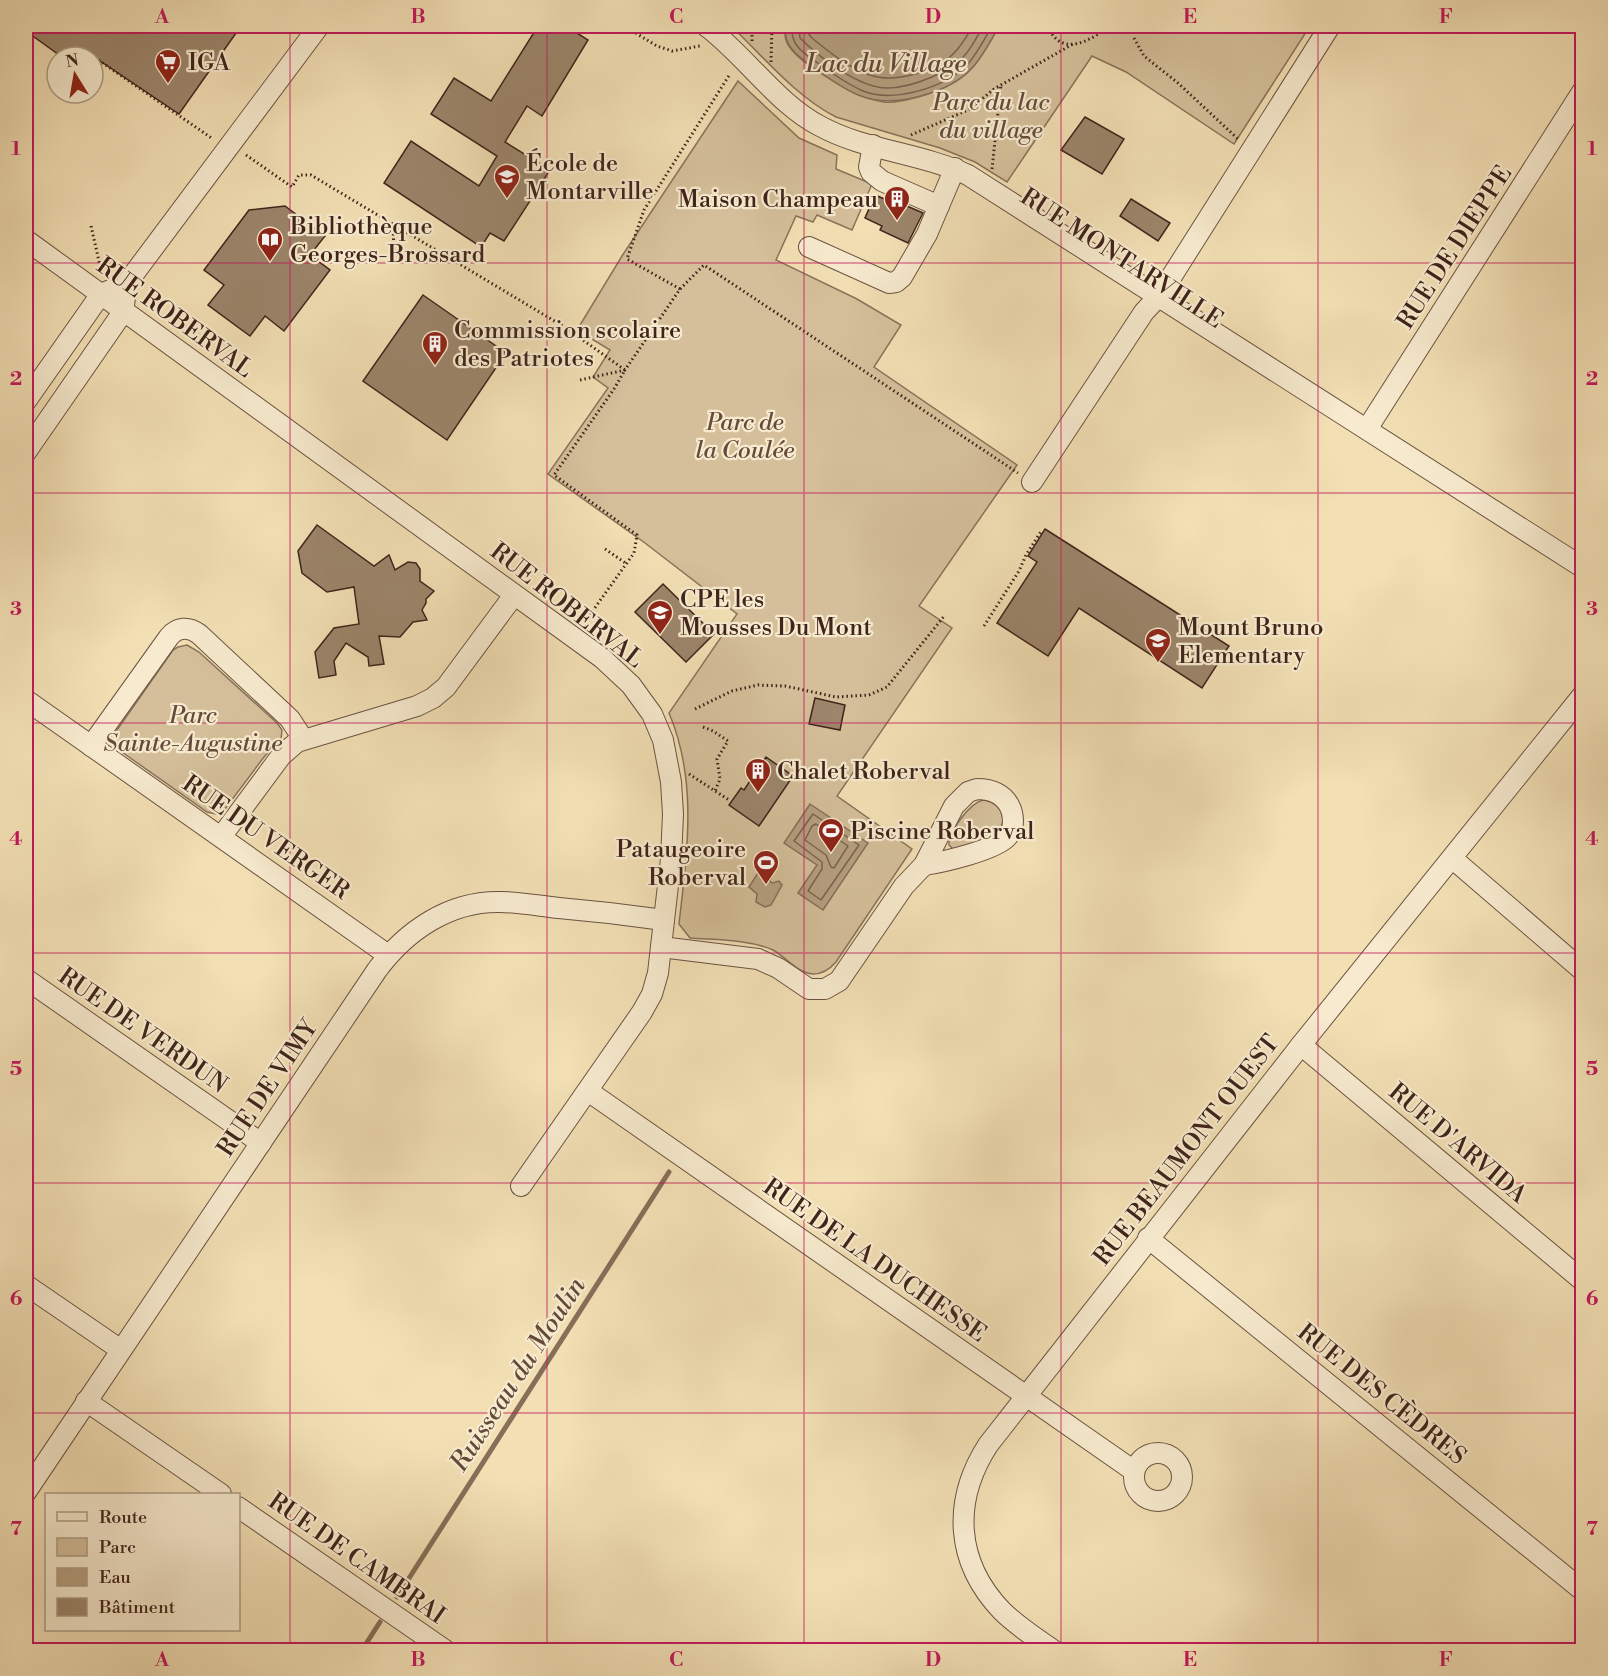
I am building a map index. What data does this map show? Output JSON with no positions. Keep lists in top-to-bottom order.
{
  "streets": {
    "street": [
      "RUE DE DIEPPE",
      "RUE MONTARVILLE",
      "RUE ROBERVAL",
      "RUE DU VERGER",
      "RUE DE VERDUN",
      "RUE DE VIMY",
      "RUE D'ARVIDA",
      "RUE BEAUMONT OUEST",
      "RUE DE LA DUCHESSE",
      "RUE DES CÈDRES",
      "RUE DE CAMBRAI"
    ]
  },
  "crossings": [
    ["RUE DE DIEPPE", "RUE MONTARVILLE"],
    ["RUE ROBERVAL", "RUE DE VIMY"],
    ["RUE ROBERVAL", "RUE DE LA DUCHESSE"],
    ["RUE DU VERGER", "RUE DE VIMY"],
    ["RUE DE VERDUN", "RUE DE VIMY"],
    ["RUE D'ARVIDA", "RUE BEAUMONT OUEST"],
    ["RUE BEAUMONT OUEST", "RUE DE LA DUCHESSE"],
    ["RUE BEAUMONT OUEST", "RUE DES CÈDRES"]
  ],
  "water": ["Lac du Village", "Ruisseau du Moulin"],
  "parks": ["Parc du lac du village", "Parc de la Coulée", "Parc Sainte-Augustine"],
  "places": {
    "supermarket": ["IGA"],
    "school or university": ["École de Montarville", "CPE les Mousses Du Mont", "Mount Bruno Elementary"],
    "building": ["Maison Champeau", "Commission scolaire des Patriotes", "Chalet Roberval"],
    "library": ["Bibliothèque Georges-Brossard"],
    "sports": ["Piscine Roberval", "Pataugeoire Roberval"]
  },
  "legend": [
    "Route",
    "Parc",
    "Eau",
    "Bâtiment"
  ],
  "north": "top",
  "grid": {
    "columns": [
      "A",
      "B",
      "C",
      "D",
      "E",
      "F"
    ],
    "rows": [
      "1",
      "2",
      "3",
      "4",
      "5",
      "6",
      "7"
    ]
  }
}
